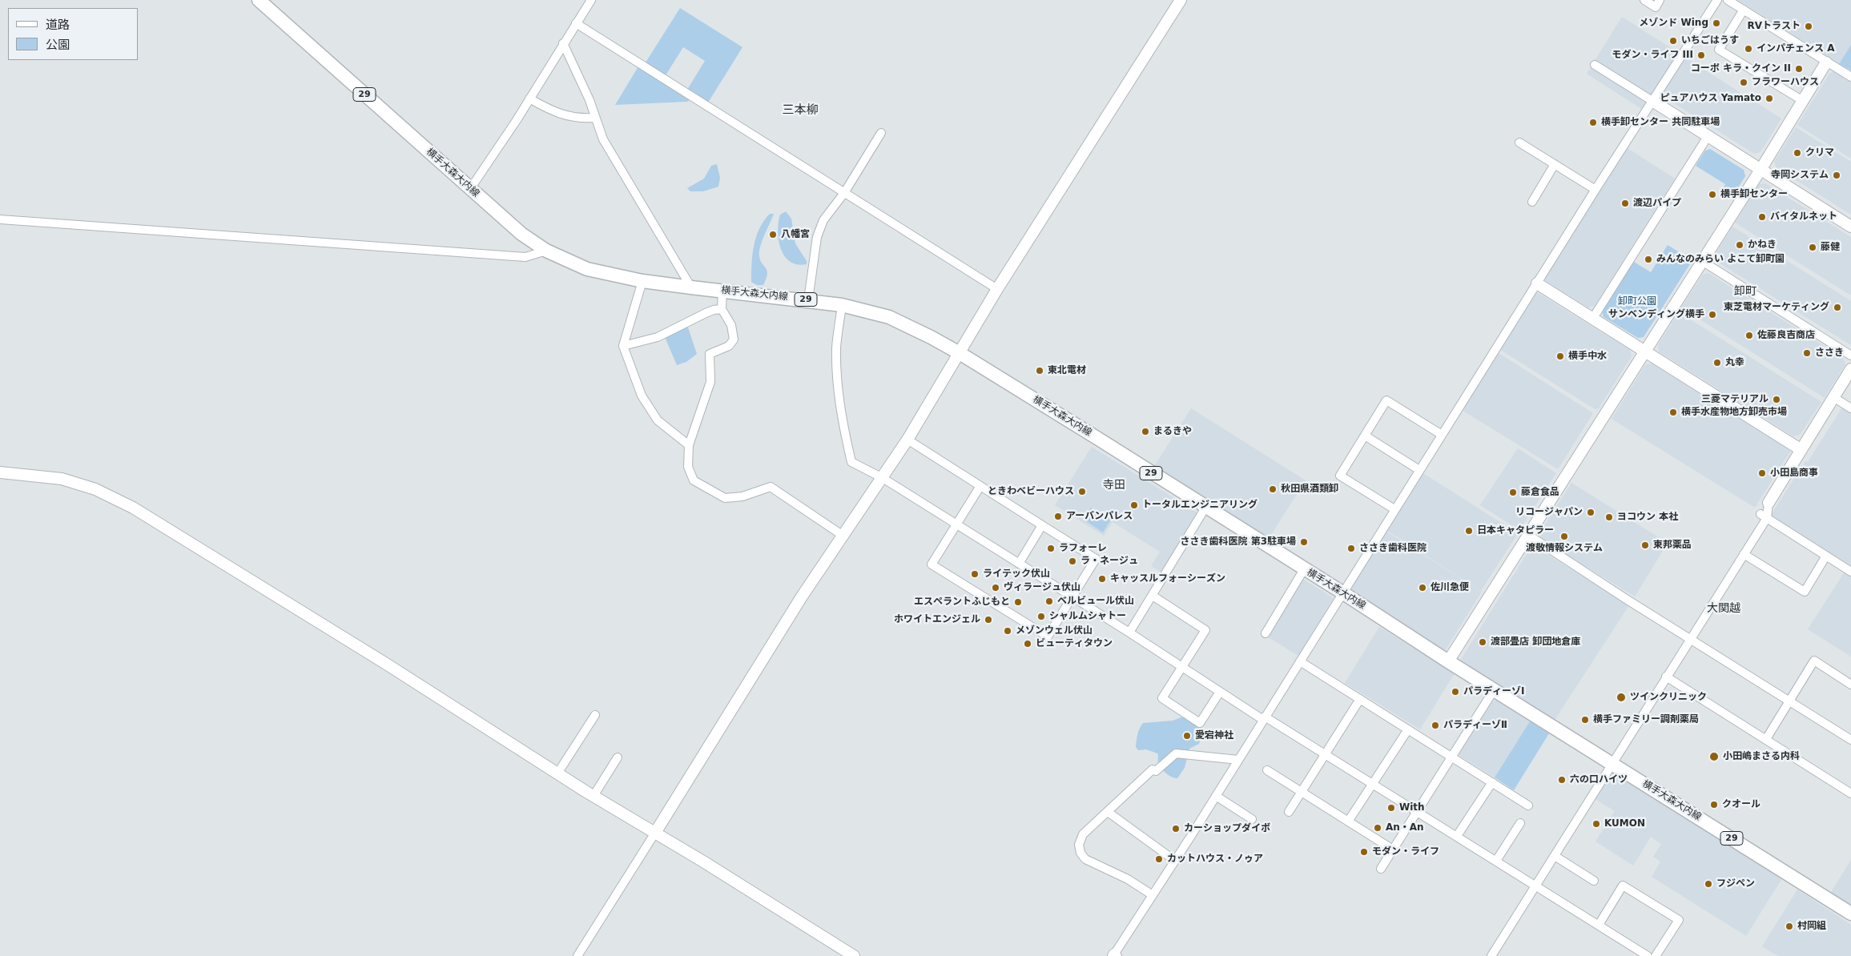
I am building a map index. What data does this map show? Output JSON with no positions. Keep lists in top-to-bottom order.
{
  "streets": {
    "main road": ["29", "横手大森大内線"]
  },
  "districts": [
    "三本柳",
    "卸町",
    "寺田",
    "大関越"
  ],
  "parks": ["卸町公園"],
  "places": [
    "メゾンド Wing",
    "RVトラスト",
    "いちごはうす",
    "インパチェンス A",
    "モダン・ライフ III",
    "コーポ キラ・クイン II",
    "フラワーハウス",
    "ピュアハウス Yamato",
    "横手卸センター 共同駐車場",
    "クリマ",
    "寺岡システム",
    "横手卸センター",
    "渡辺パイプ",
    "バイタルネット",
    "八幡宮",
    "かねき",
    "藤健",
    "みんなのみらい よこて卸町園",
    "東芝電材マーケティング",
    "サンベンディング横手",
    "佐藤良吉商店",
    "ささき",
    "横手中水",
    "丸幸",
    "東北電材",
    "三菱マテリアル",
    "横手水産物地方卸売市場",
    "まるきや",
    "小田島商事",
    "秋田県酒類卸",
    "ときわベビーハウス",
    "藤倉食品",
    "トータルエンジニアリング",
    "リコージャパン",
    "アーバンパレス",
    "ヨコウン 本社",
    "日本キャタピラー",
    "渡敬情報システム",
    "ささき歯科医院 第3駐車場",
    "東邦薬品",
    "ラフォーレ",
    "ささき歯科医院",
    "ラ・ネージュ",
    "ライテック伏山",
    "キャッスルフォーシーズン",
    "ヴィラージュ伏山",
    "佐川急便",
    "ベルビュール伏山",
    "エスペラントふじもと",
    "シャルムシャトー",
    "ホワイトエンジェル",
    "メゾンウェル伏山",
    "渡部畳店 卸団地倉庫",
    "ビューティタウン",
    "パラディーゾⅠ",
    "ツインクリニック",
    "横手ファミリー調剤薬局",
    "パラディーゾⅡ",
    "愛宕神社",
    "小田嶋まさる内科",
    "六の口ハイツ",
    "クオール",
    "With",
    "KUMON",
    "An・An",
    "カーショップダイボ",
    "モダン・ライフ",
    "カットハウス・ノゥア",
    "フジペン",
    "村岡組"
  ],
  "legend": ["道路", "公園"]
}
